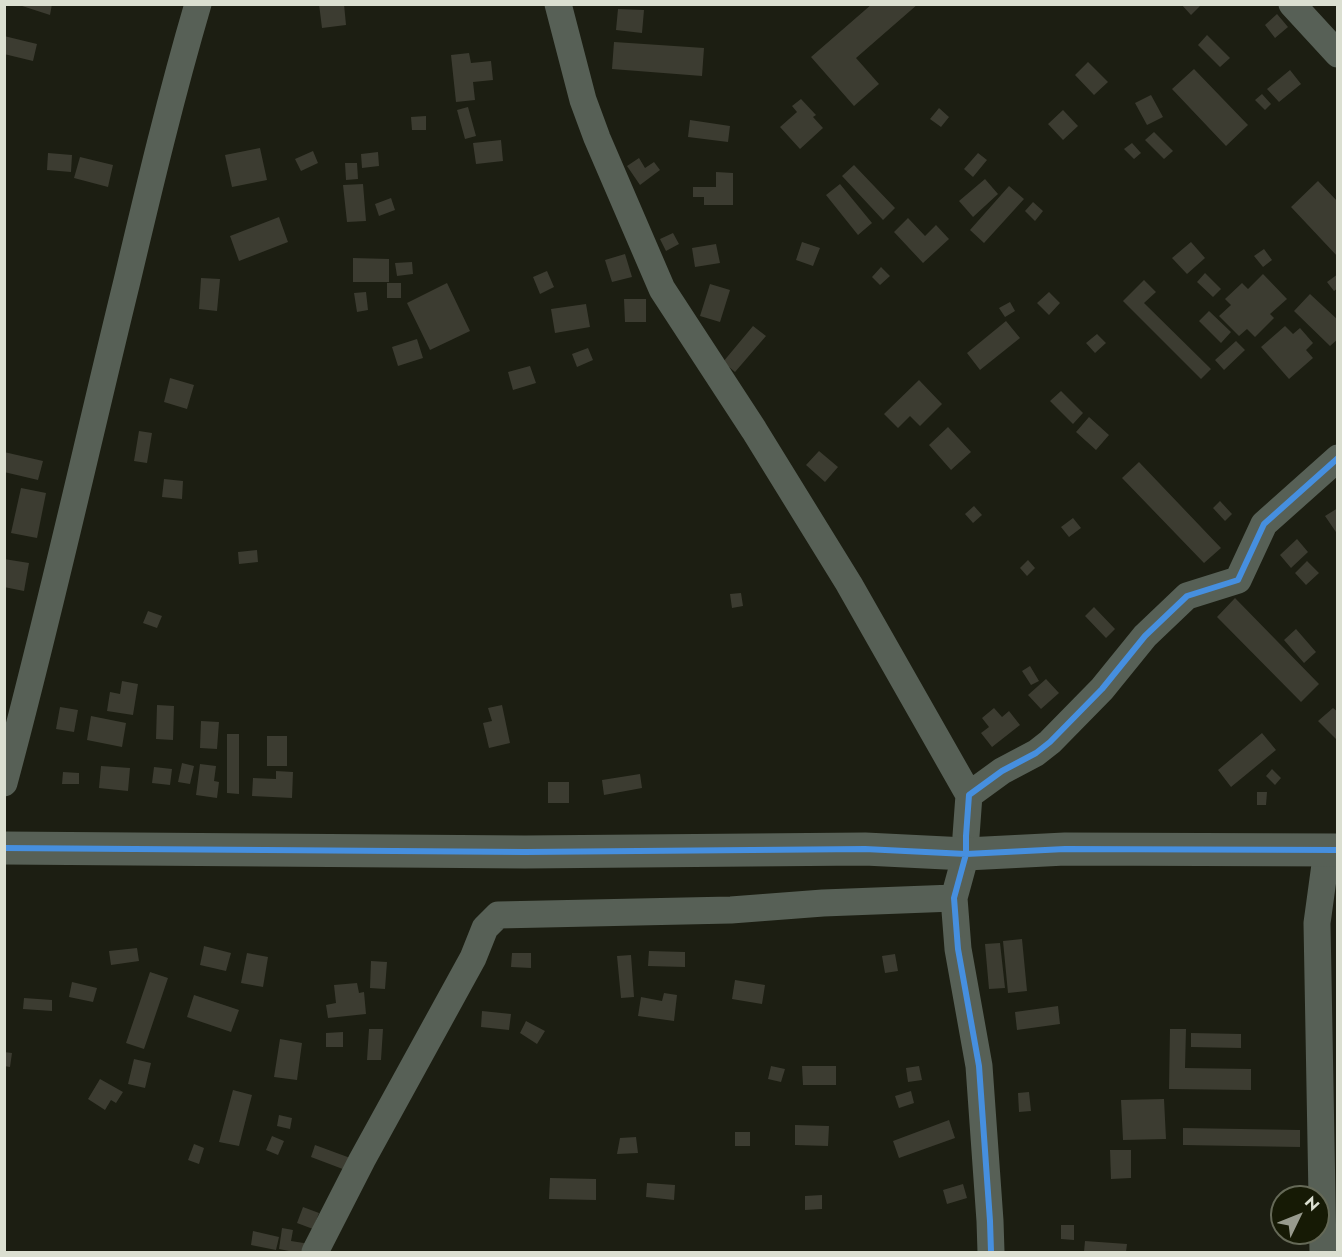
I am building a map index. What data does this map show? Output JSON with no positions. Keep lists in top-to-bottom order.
{
  "north": "top right"
}
